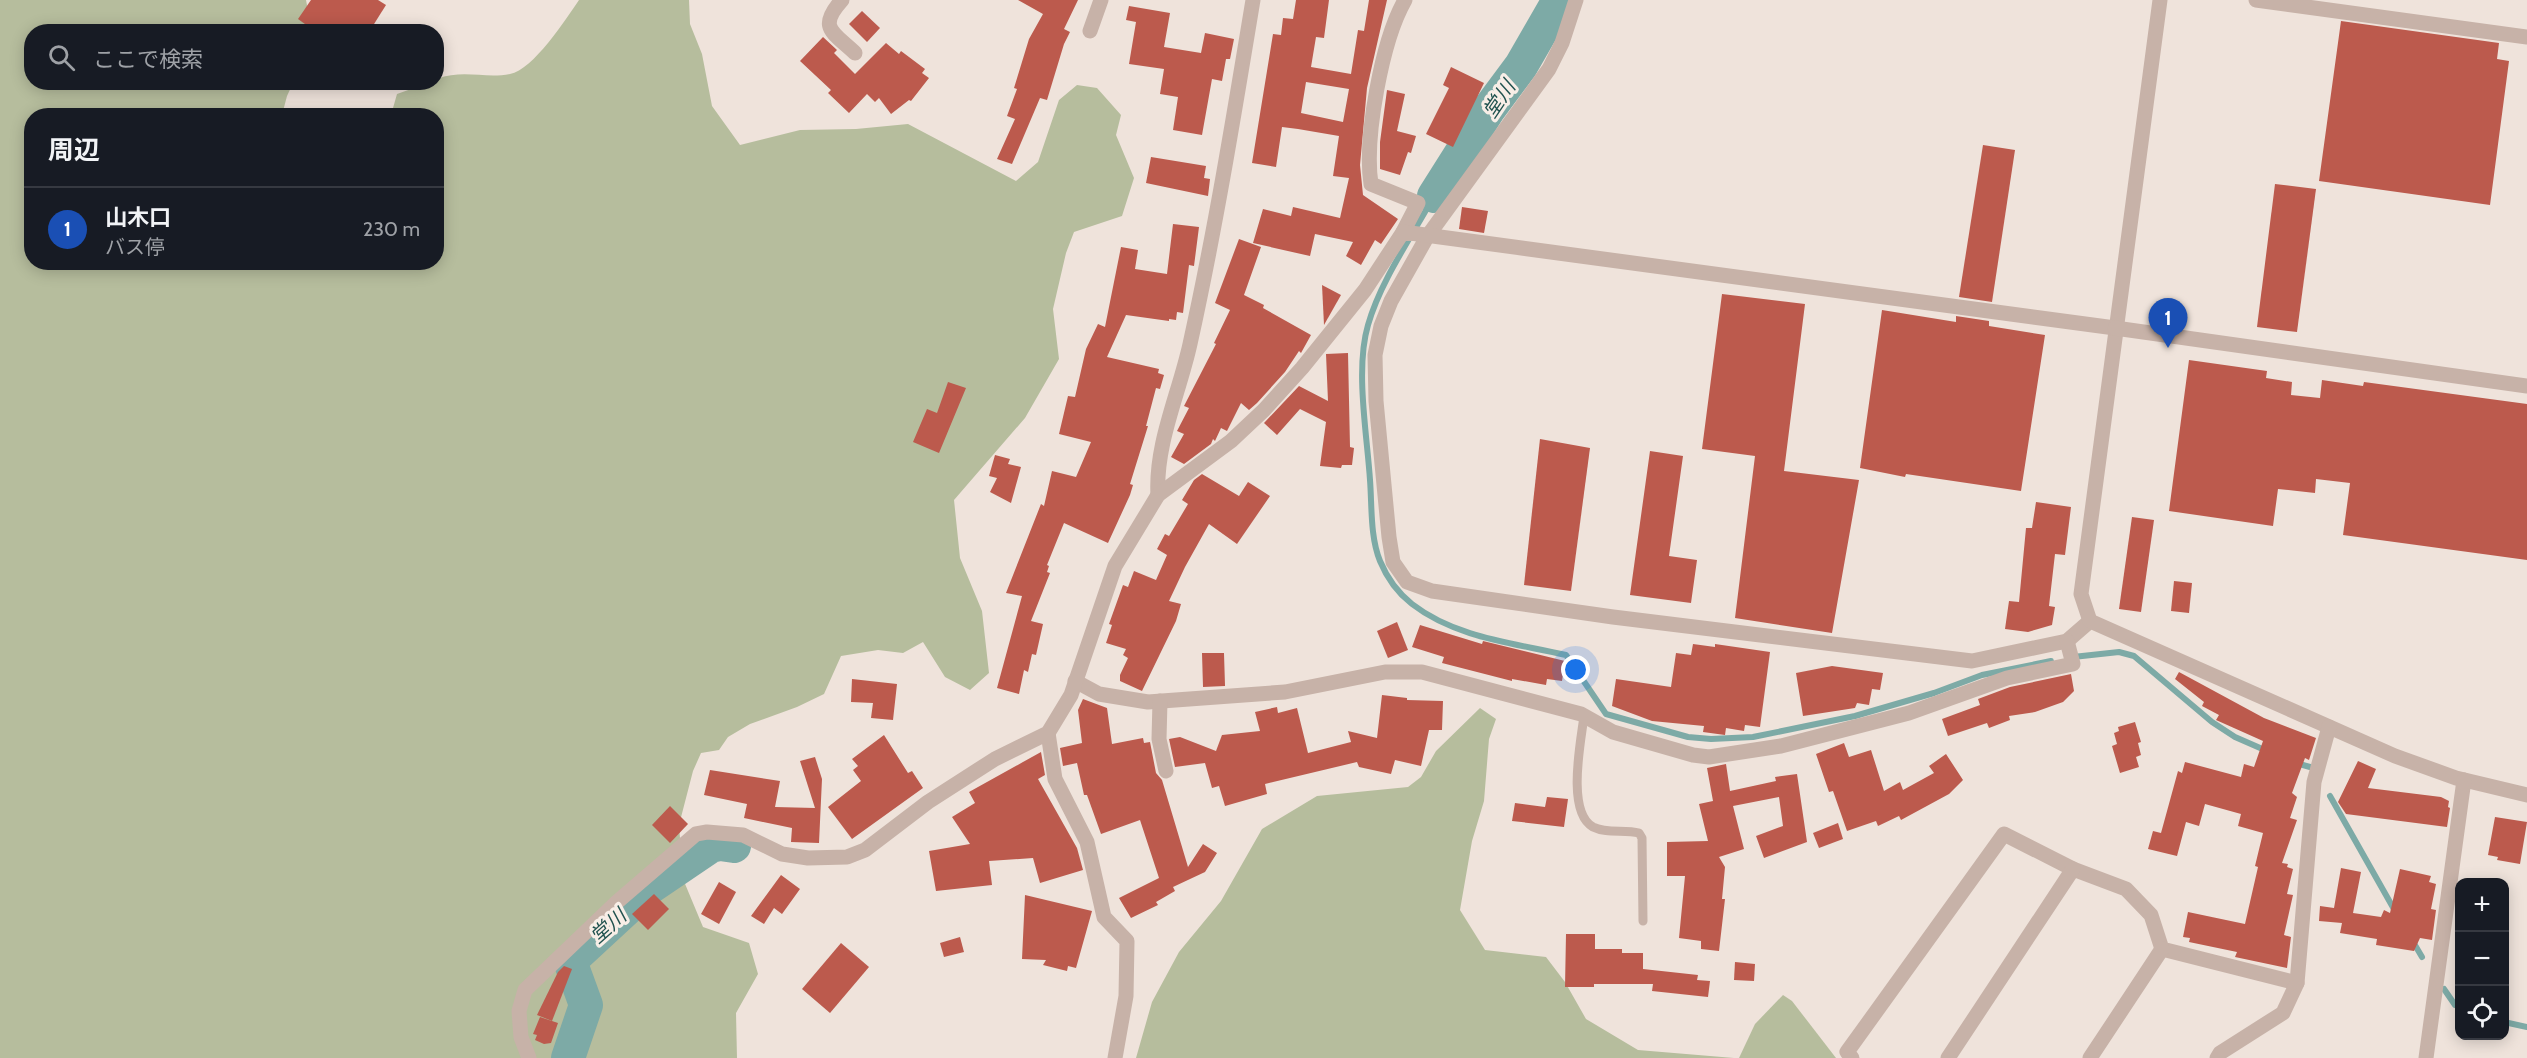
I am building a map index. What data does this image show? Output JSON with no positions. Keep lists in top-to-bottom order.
{
  "water": ["堂川"],
  "page": {
    "search": "ここで検索",
    "heading": "周辺",
    "list": [
      {
        "mark": "1",
        "name": "山木口",
        "note": "バス停",
        "value": "230 m"
      }
    ],
    "pins": "1",
    "map_buttons": ["+", "−"]
  }
}
